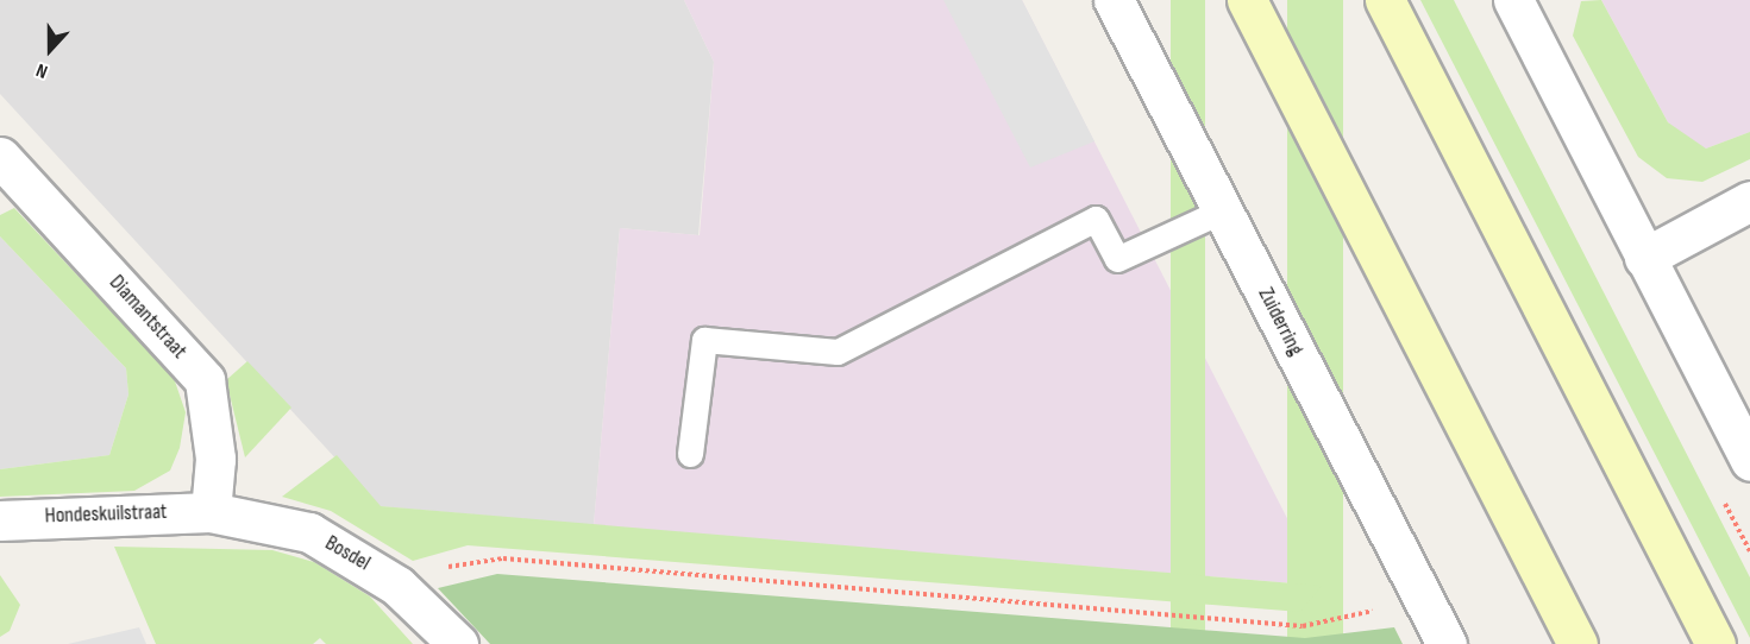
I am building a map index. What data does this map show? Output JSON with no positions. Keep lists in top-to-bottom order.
{
  "streets": {
    "street": [
      "Diamantstraat",
      "Zuiderring",
      "Hondeskuilstraat",
      "Bosdel"
    ]
  },
  "crossings": [
    ["Diamantstraat", "Hondeskuilstraat"],
    ["Diamantstraat", "Bosdel"],
    ["Hondeskuilstraat", "Bosdel"]
  ],
  "north": "bottom"
}
